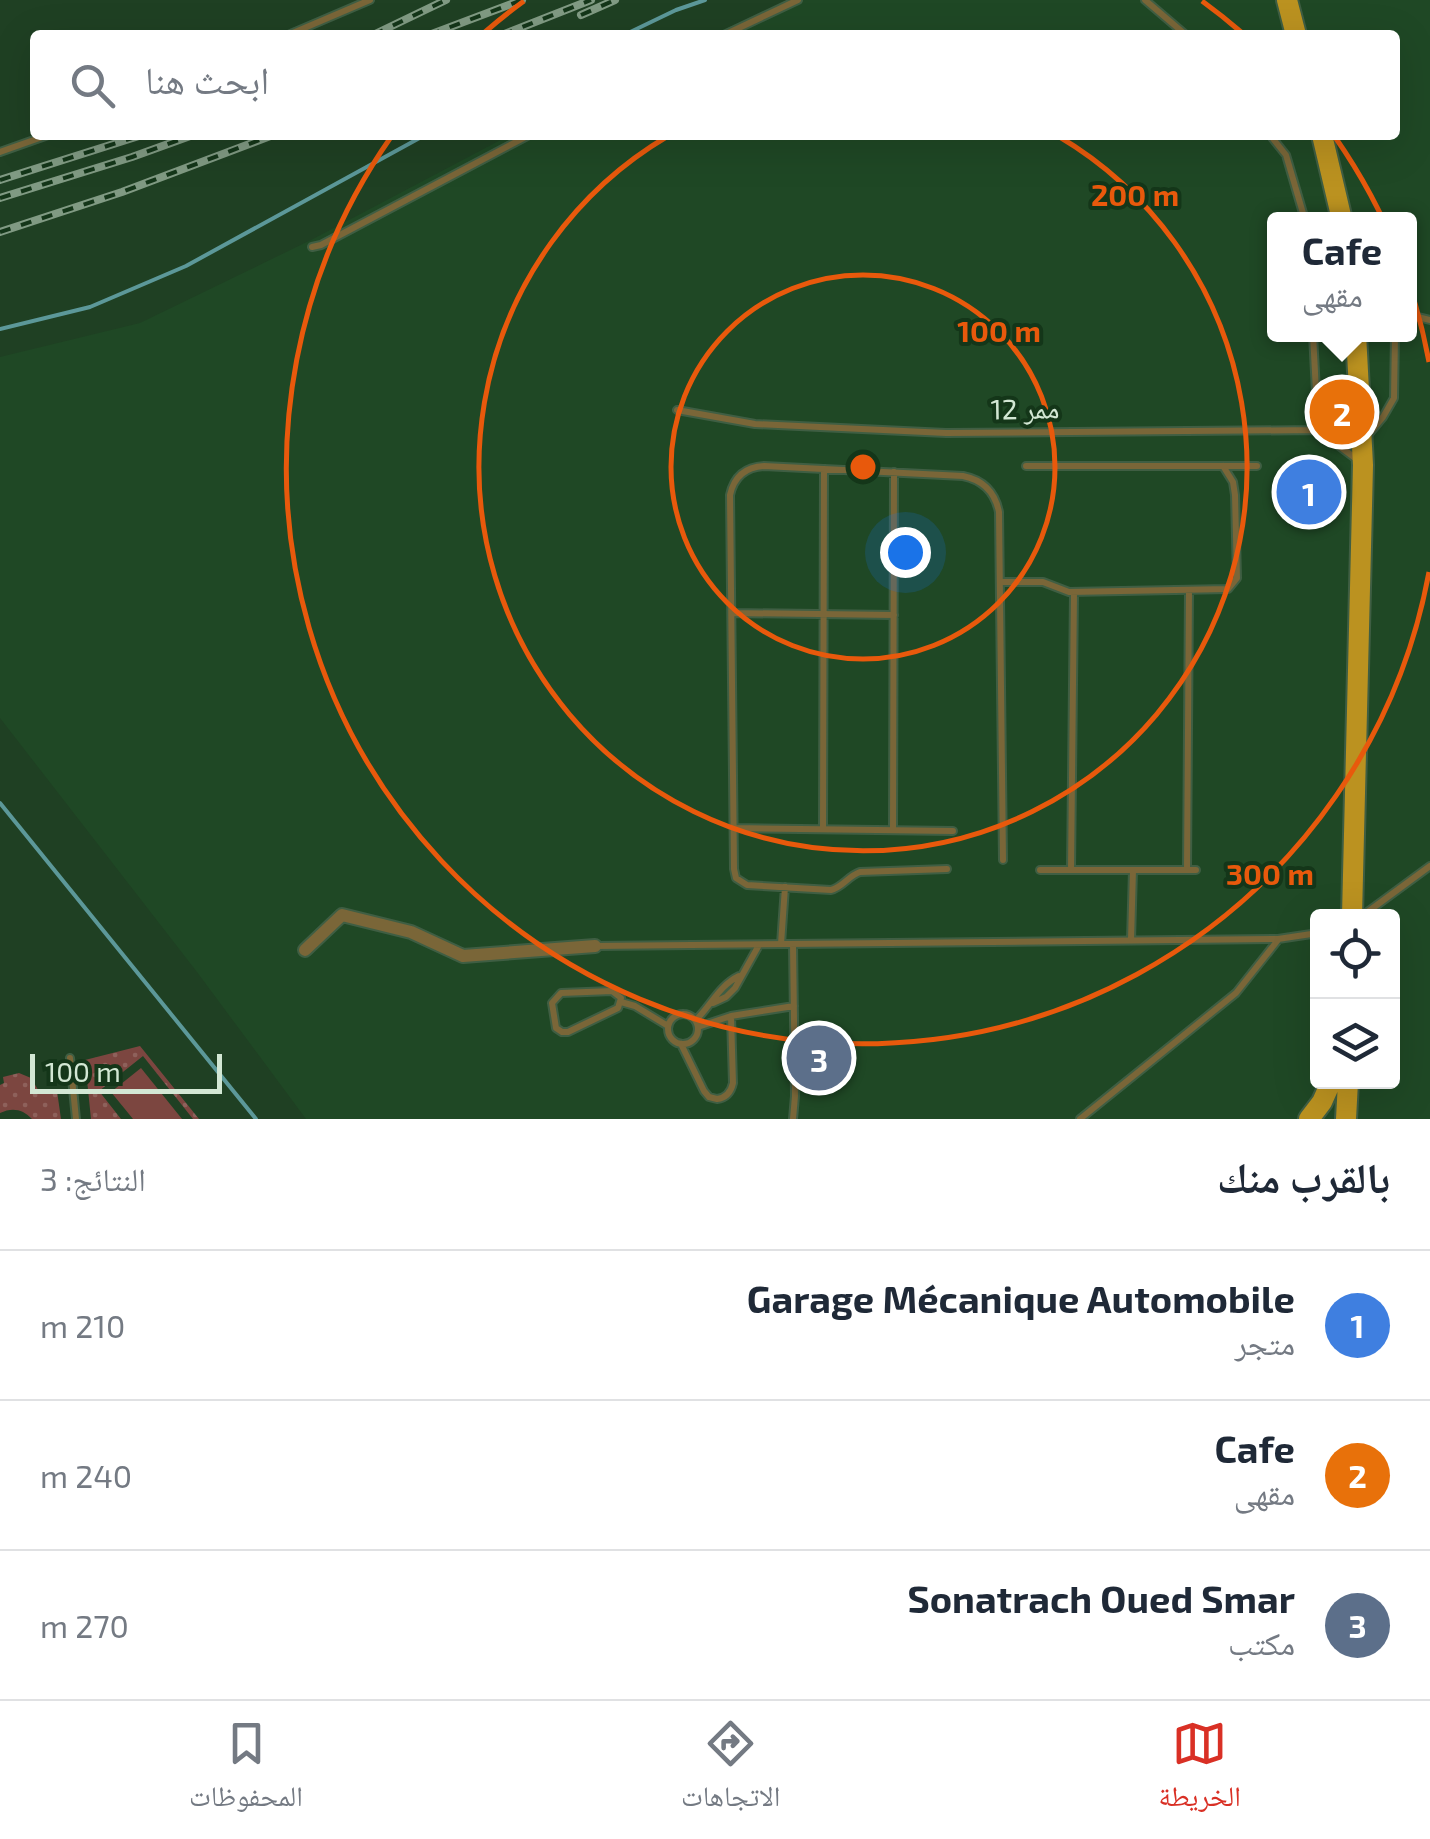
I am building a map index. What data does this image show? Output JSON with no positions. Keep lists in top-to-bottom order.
{
  "streets": {
    "lane": ["ممر 12"]
  },
  "scale_bar": "100 m",
  "page": {
    "search": "ابحث هنا",
    "popup": ["Cafe", "مقهى"],
    "pins": ["2", "1", "3"],
    "scale": "100 m",
    "heading": ["بالقرب منك", "النتائج: 3"],
    "list": [
      {
        "mark": "1",
        "name": "Garage Mécanique Automobile",
        "note": "متجر",
        "value": "210 m"
      },
      {
        "mark": "2",
        "name": "Cafe",
        "note": "مقهى",
        "value": "240 m"
      },
      {
        "mark": "3",
        "name": "Sonatrach Oued Smar",
        "note": "مكتب",
        "value": "270 m"
      }
    ],
    "nav": ["الخريطة", "الاتجاهات", "المحفوظات"]
  },
  "rings": ["200 m", "100 m", "300 m"]
}
